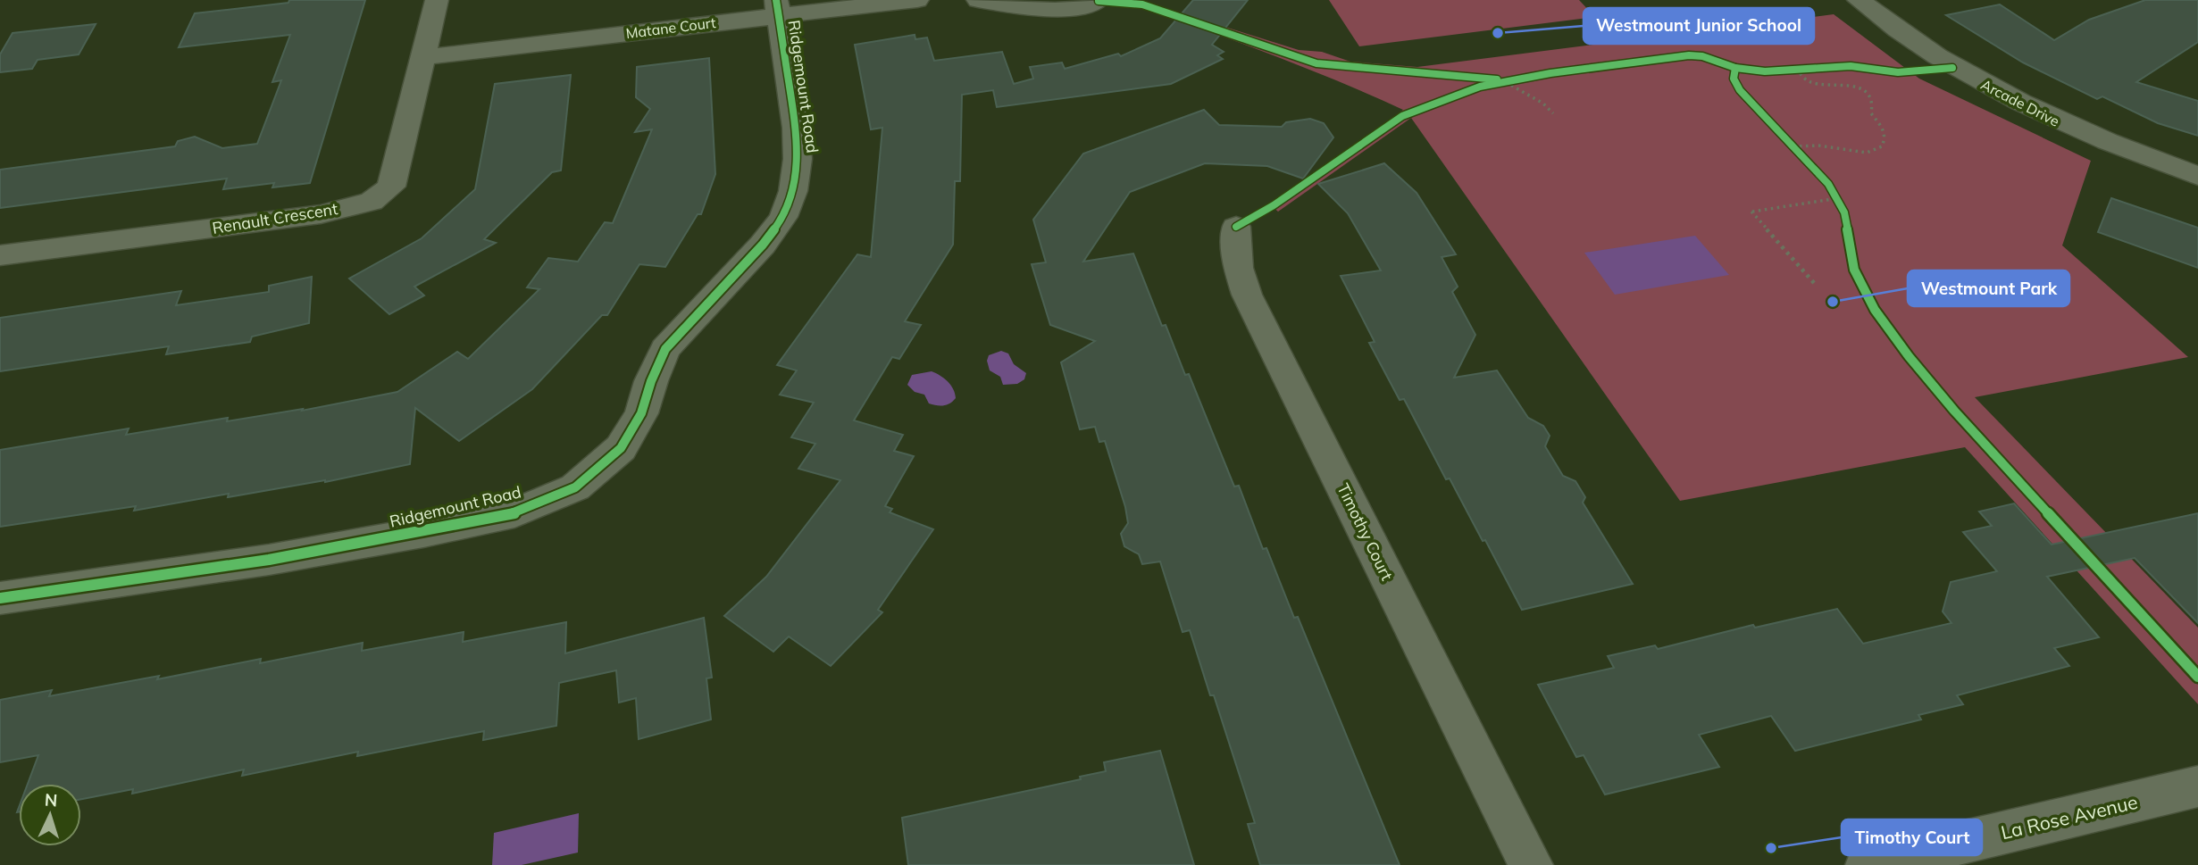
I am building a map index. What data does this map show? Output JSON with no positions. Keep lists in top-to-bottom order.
{
  "streets": {
    "street": [
      "Matane Court",
      "Ridgemount Road",
      "Arcade Drive",
      "Renault Crescent",
      "Timothy Court",
      "La Rose Avenue"
    ]
  },
  "crossings": [
    ["Matane Court", "Ridgemount Road"],
    ["Matane Court", "Renault Crescent"]
  ],
  "places": ["Westmount Junior School", "Westmount Park", "Timothy Court"],
  "north": "top"
}
